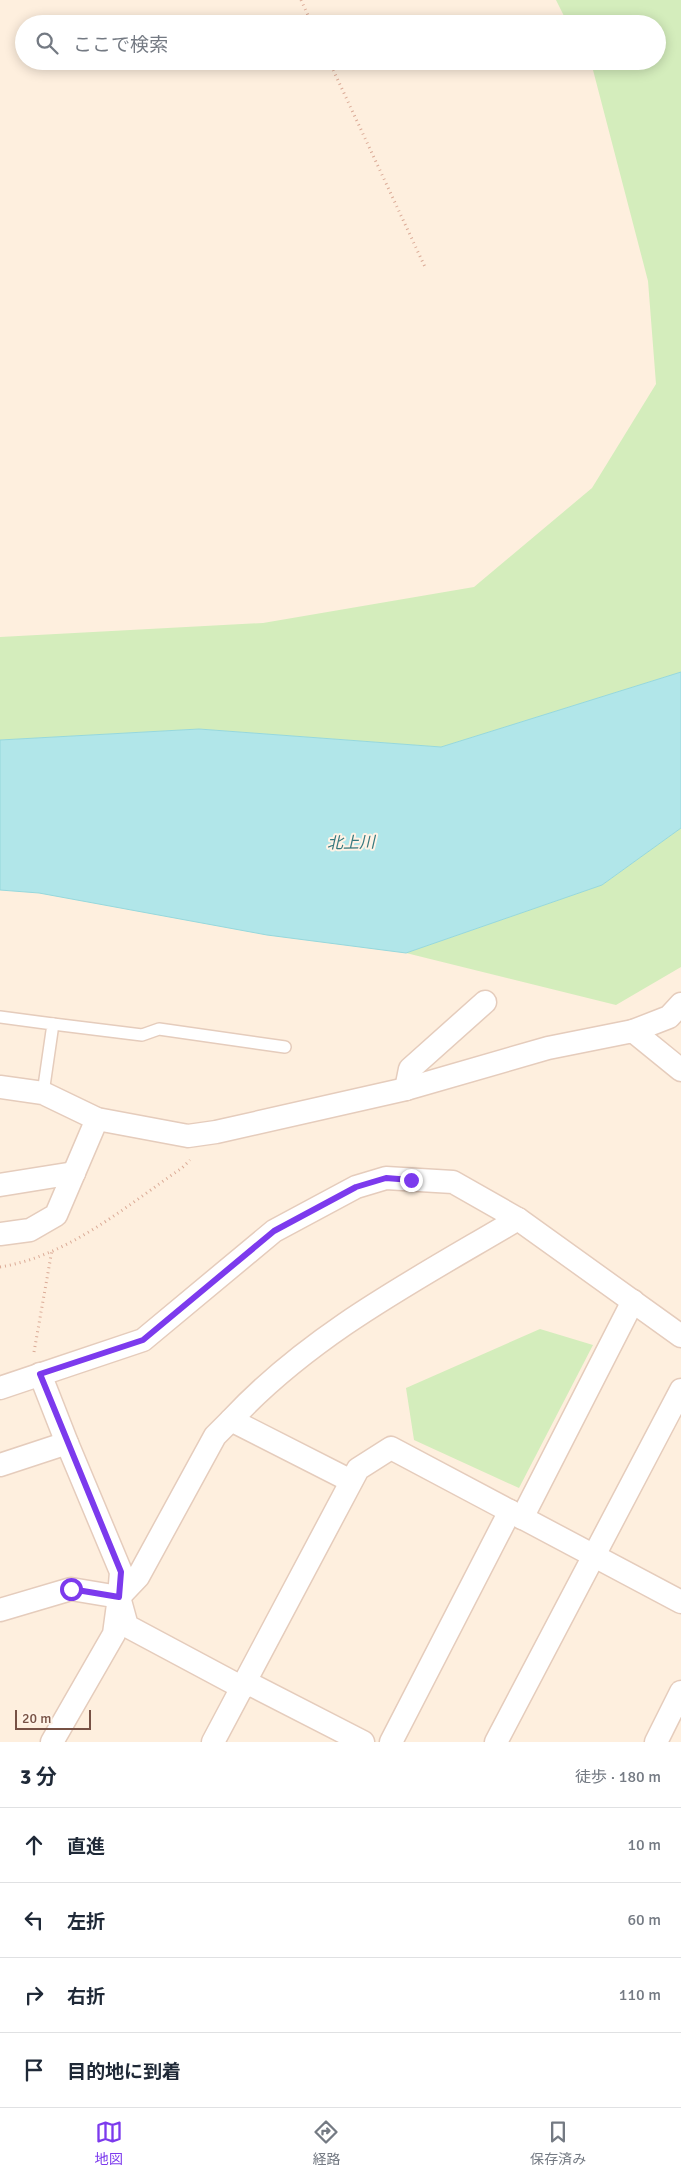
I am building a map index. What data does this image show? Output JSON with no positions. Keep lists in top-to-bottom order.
{
  "water": ["北上川"],
  "scale_bar": "20 m",
  "page": {
    "search": "ここで検索",
    "scale": "20 m",
    "heading": ["3 分", "徒歩 · 180 m"],
    "list": [
      ["直進", "10 m"],
      ["左折", "60 m"],
      ["右折", "110 m"],
      "目的地に到着"
    ],
    "nav": ["地図", "経路", "保存済み"]
  }
}
